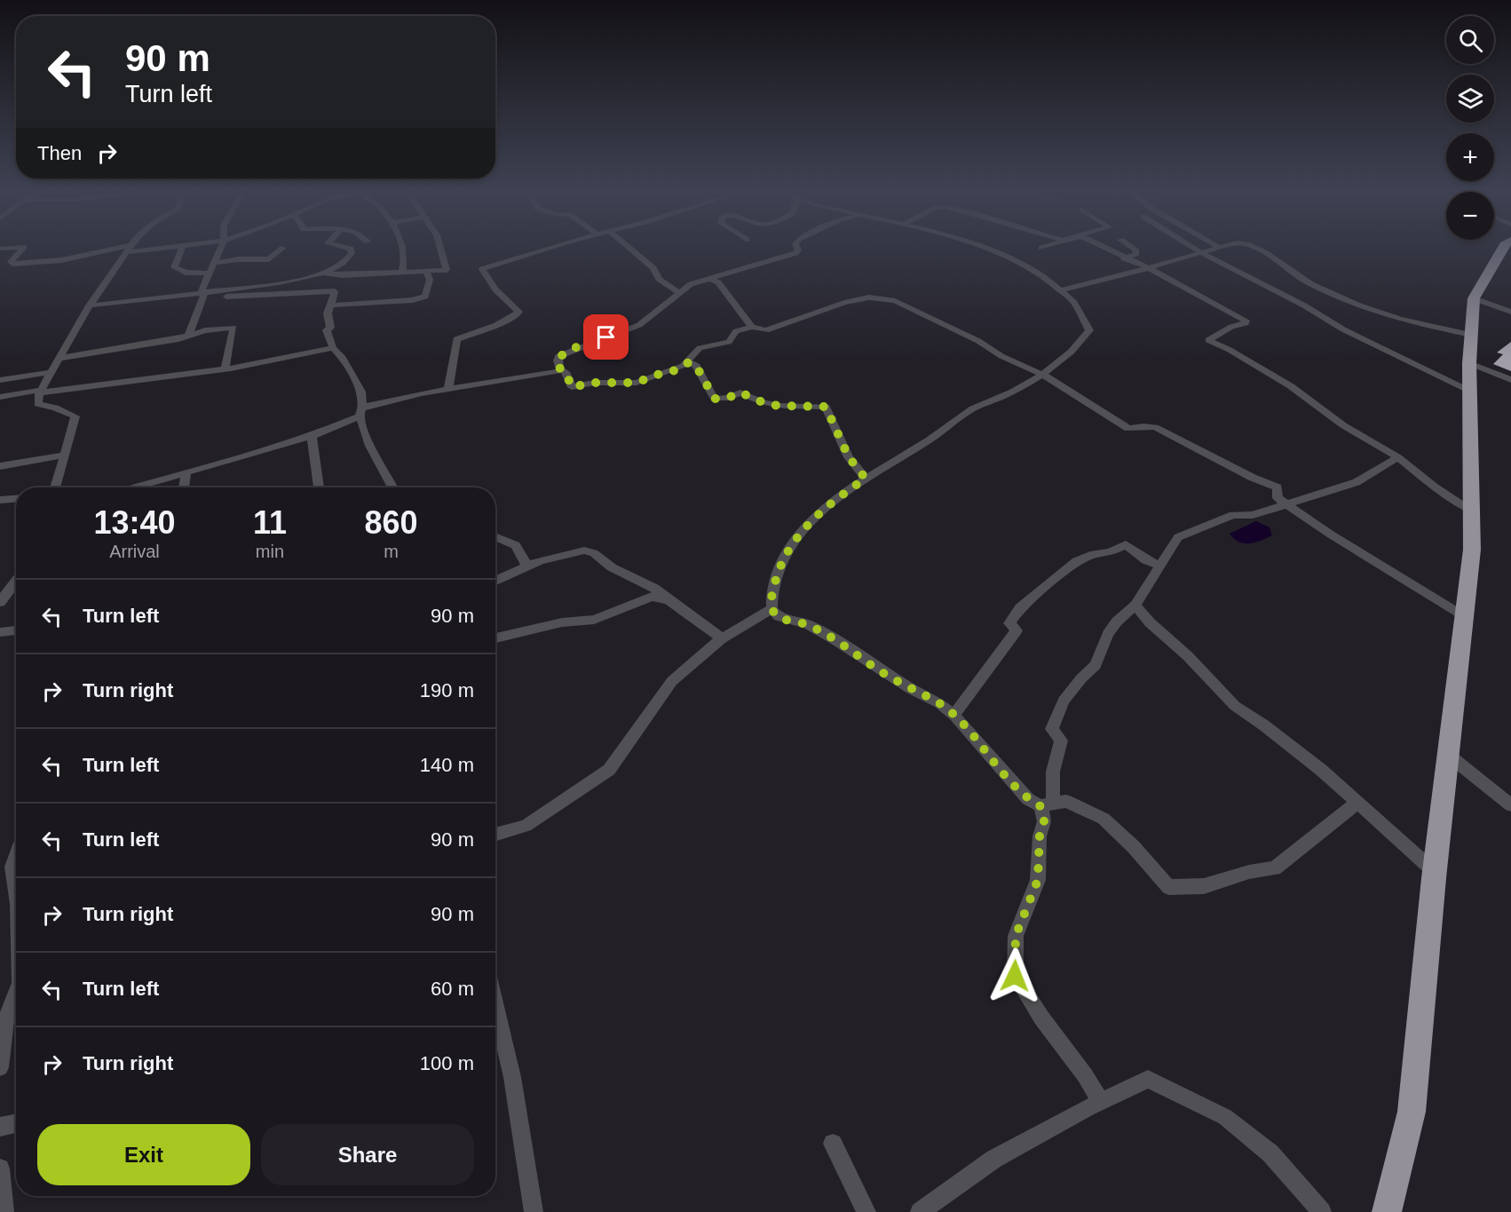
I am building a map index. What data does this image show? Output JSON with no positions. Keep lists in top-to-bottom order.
{
  "page": {
    "map_buttons": ["+", "−"],
    "turn": ["90 m", "Turn left"],
    "then": "Then",
    "eta": [
      "13:40",
      "Arrival",
      "11",
      "min",
      "860",
      "m"
    ],
    "list": [
      {
        "name": "Turn left",
        "value": "90 m"
      },
      {
        "name": "Turn right",
        "value": "190 m"
      },
      {
        "name": "Turn left",
        "value": "140 m"
      },
      {
        "name": "Turn left",
        "value": "90 m"
      },
      {
        "name": "Turn right",
        "value": "90 m"
      },
      {
        "name": "Turn left",
        "value": "60 m"
      },
      {
        "name": "Turn right",
        "value": "100 m"
      }
    ],
    "buttons": ["Exit", "Share"]
  }
}
